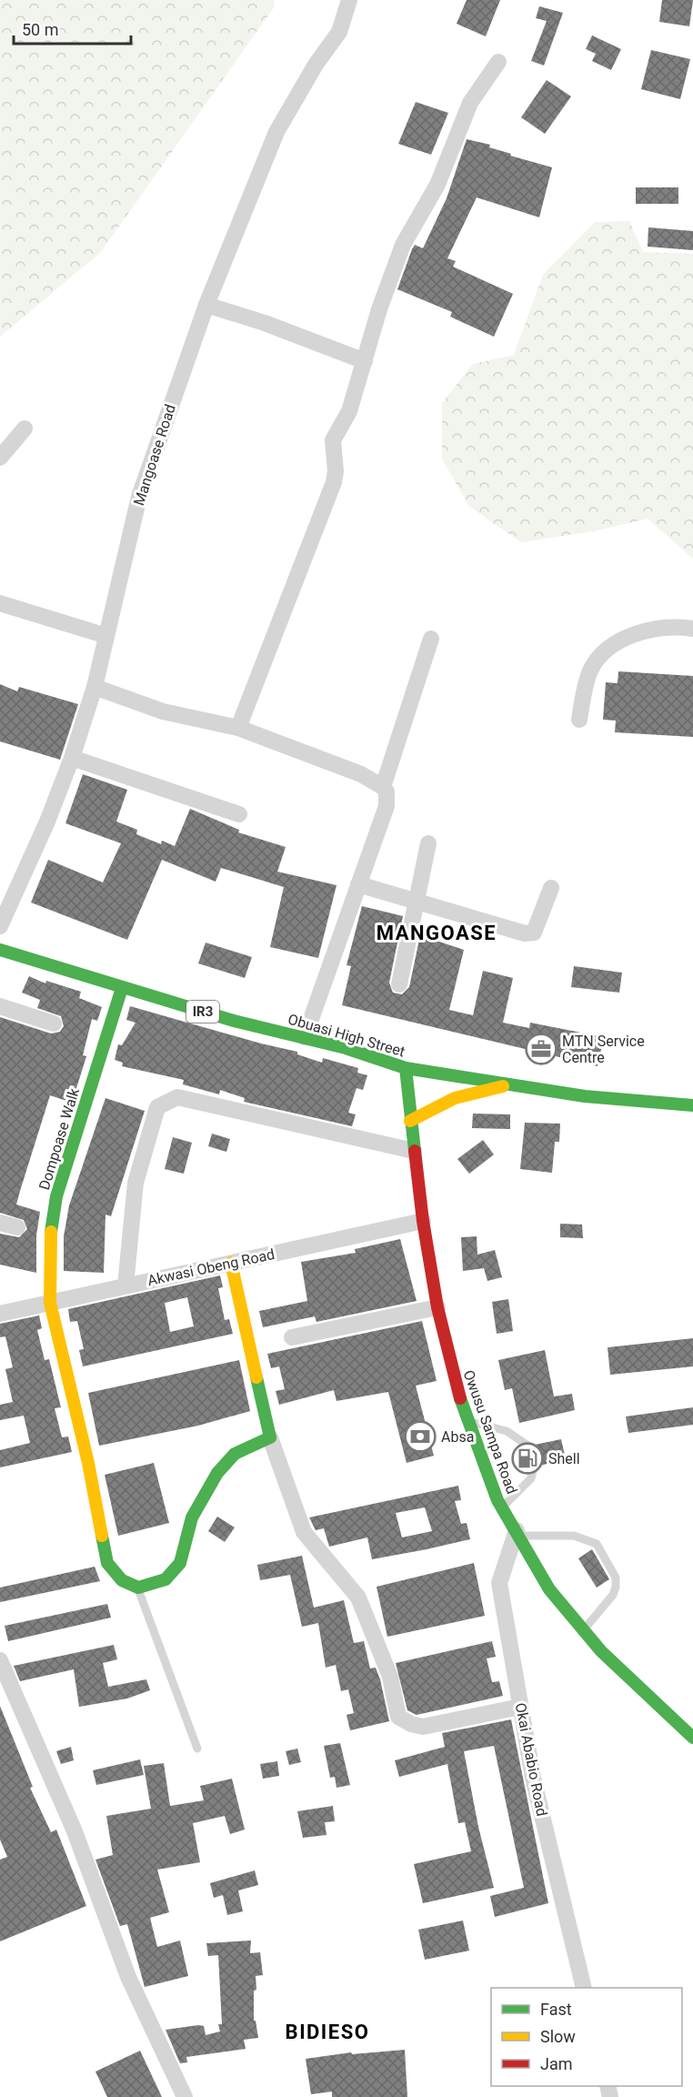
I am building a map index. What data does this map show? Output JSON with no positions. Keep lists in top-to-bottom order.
{
  "streets": {
    "street": [
      "Mangoase Road",
      "IR3",
      "Obuasi High Street",
      "Dompoase Walk",
      "Akwasi Obeng Road",
      "Owusu Sampa Road",
      "Okai Ababio Road"
    ]
  },
  "crossings": [
    ["Obuasi High Street", "Dompoase Walk"],
    ["Obuasi High Street", "Owusu Sampa Road"],
    ["Dompoase Walk", "Akwasi Obeng Road"],
    ["Akwasi Obeng Road", "Owusu Sampa Road"],
    ["Owusu Sampa Road", "Okai Ababio Road"]
  ],
  "districts": ["MANGOASE", "BIDIESO"],
  "places": {
    "office": ["MTN Service Centre"],
    "bank": ["Absa"],
    "fuel station": ["Shell"]
  },
  "legend": ["Fast", "Slow", "Jam"],
  "scale_bar": "50 m"
}
